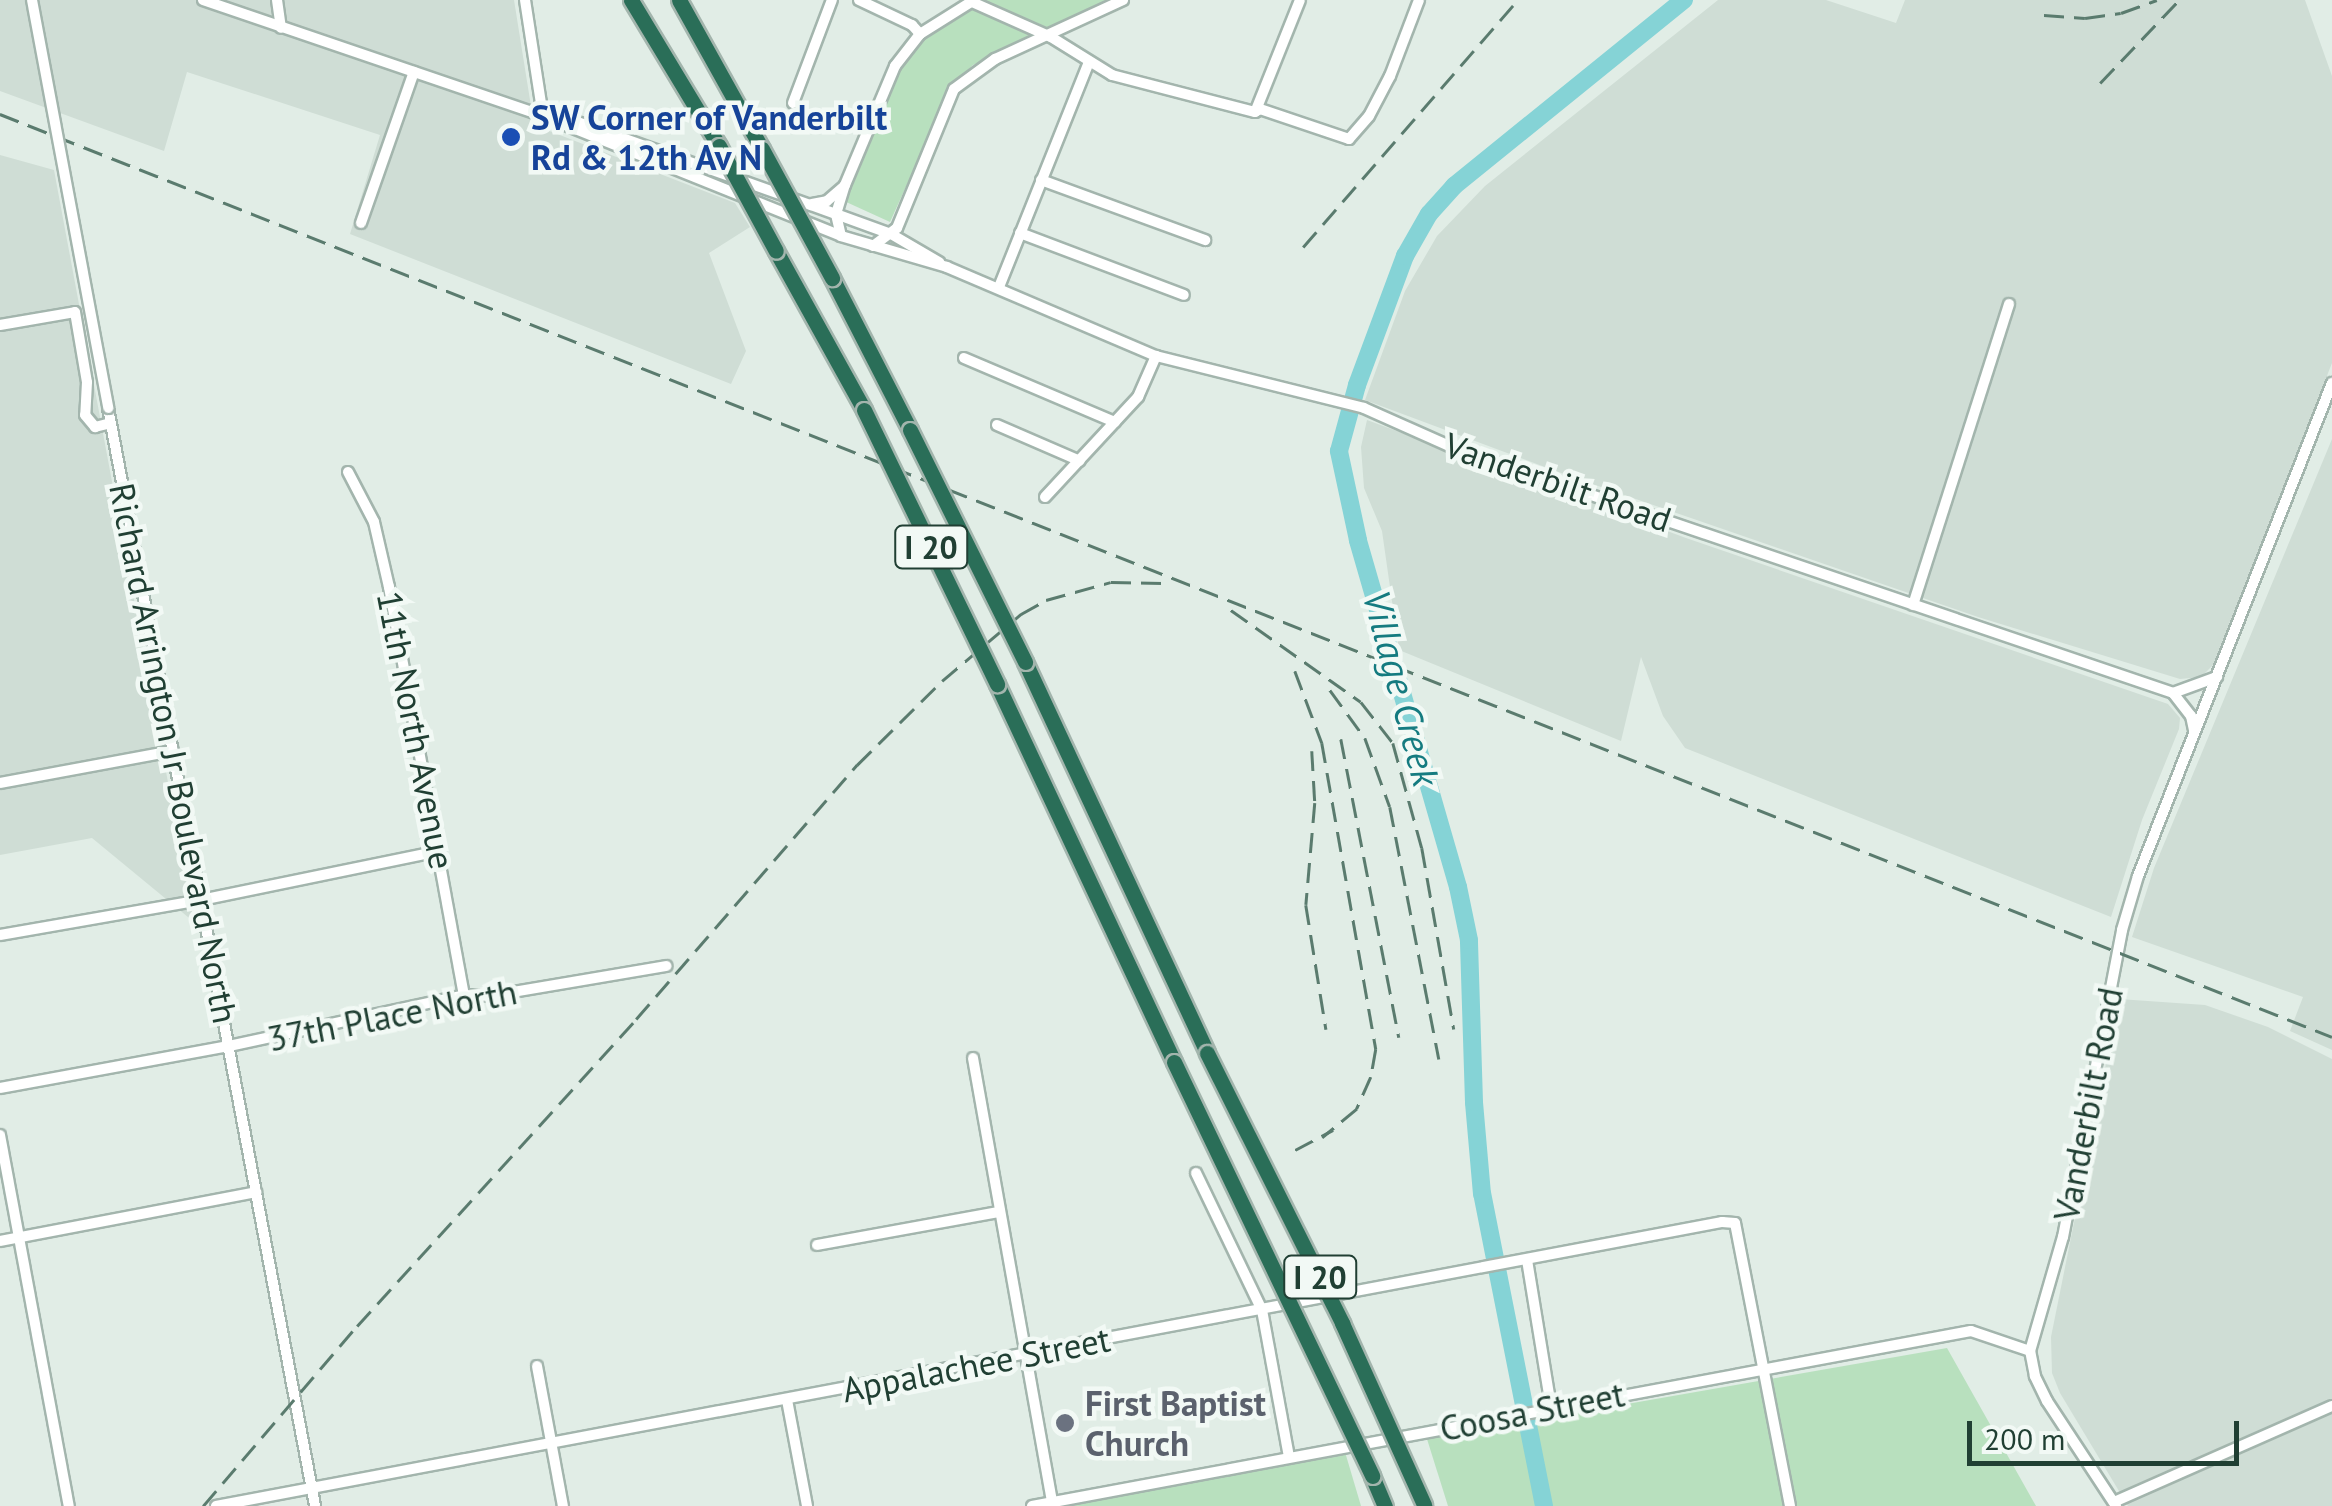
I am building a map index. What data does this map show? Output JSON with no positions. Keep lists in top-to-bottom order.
{
  "streets": {
    "highway": ["I 20"],
    "street": [
      "Vanderbilt Road",
      "11th North Avenue",
      "Richard Arrington Jr Boulevard North",
      "37th Place North",
      "Appalachee Street",
      "Coosa Street"
    ]
  },
  "crossings": [
    ["Vanderbilt Road", "Coosa Street"],
    ["11th North Avenue", "37th Place North"],
    ["Richard Arrington Jr Boulevard North", "37th Place North"],
    ["Richard Arrington Jr Boulevard North", "Appalachee Street"],
    ["Appalachee Street", "Coosa Street"]
  ],
  "water": ["Village Creek"],
  "places": ["SW Corner of Vanderbilt Rd & 12th Av N", "First Baptist Church"],
  "scale_bar": "200 m"
}
